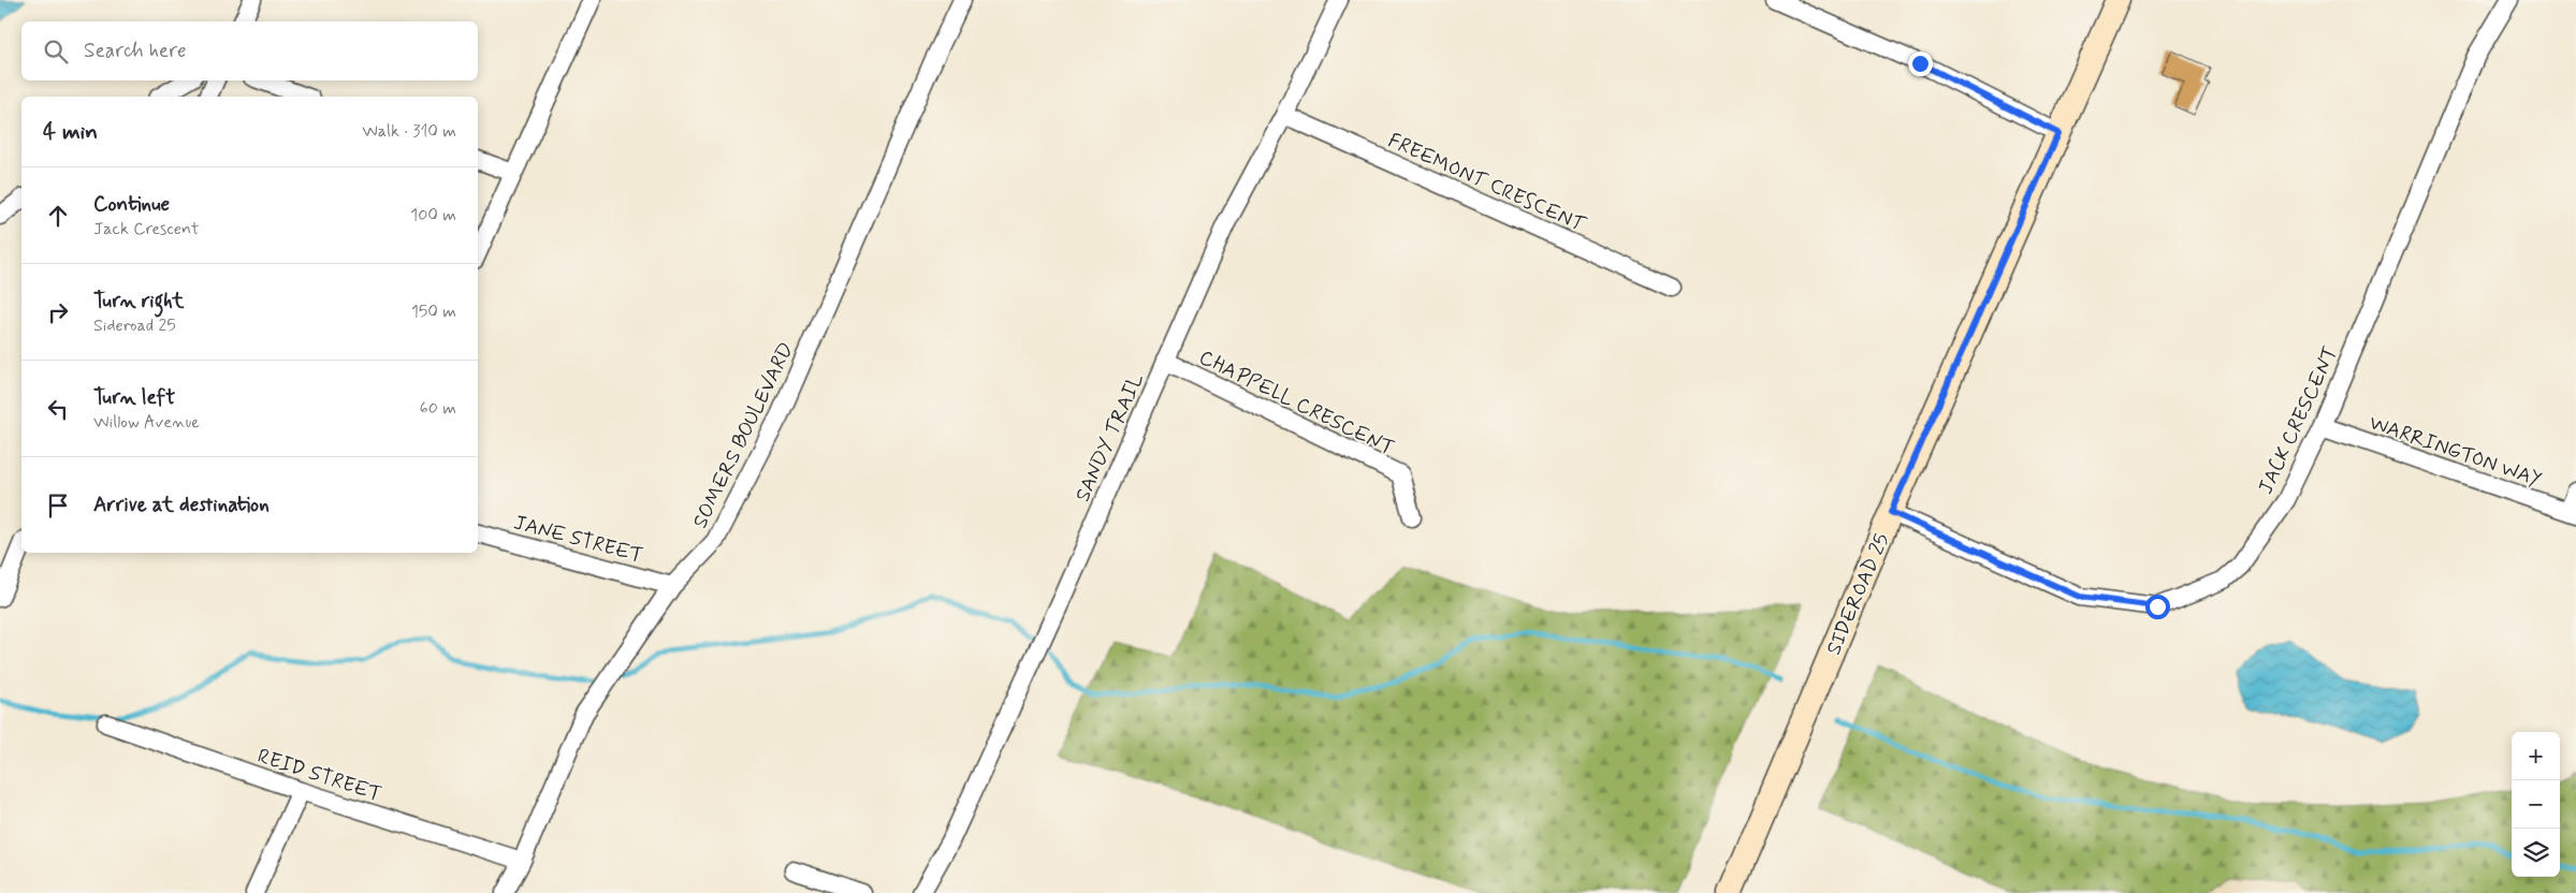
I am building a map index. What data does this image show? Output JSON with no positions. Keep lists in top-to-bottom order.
{
  "streets": {
    "main road": ["SIDEROAD 25"],
    "street": [
      "FREEMONT CRESCENT",
      "CHAPPELL CRESCENT",
      "JACK CRESCENT",
      "SOMERS BOULEVARD",
      "SANDY TRAIL",
      "WARRINGTON WAY",
      "JANE STREET",
      "REID STREET"
    ]
  },
  "crossings": [
    ["FREEMONT CRESCENT", "SANDY TRAIL"],
    ["CHAPPELL CRESCENT", "SANDY TRAIL"],
    ["JACK CRESCENT", "WARRINGTON WAY"],
    ["JACK CRESCENT", "SIDEROAD 25"],
    ["SOMERS BOULEVARD", "JANE STREET"],
    ["SOMERS BOULEVARD", "REID STREET"]
  ],
  "page": {
    "search": "Search here",
    "heading": ["4 min", "Walk · 310 m"],
    "list": [
      ["Continue", "Jack Crescent", "100 m"],
      ["Turn right", "Sideroad 25", "150 m"],
      ["Turn left", "Willow Avenue", "60 m"],
      "Arrive at destination"
    ],
    "map_buttons": ["+", "−"]
  }
}
